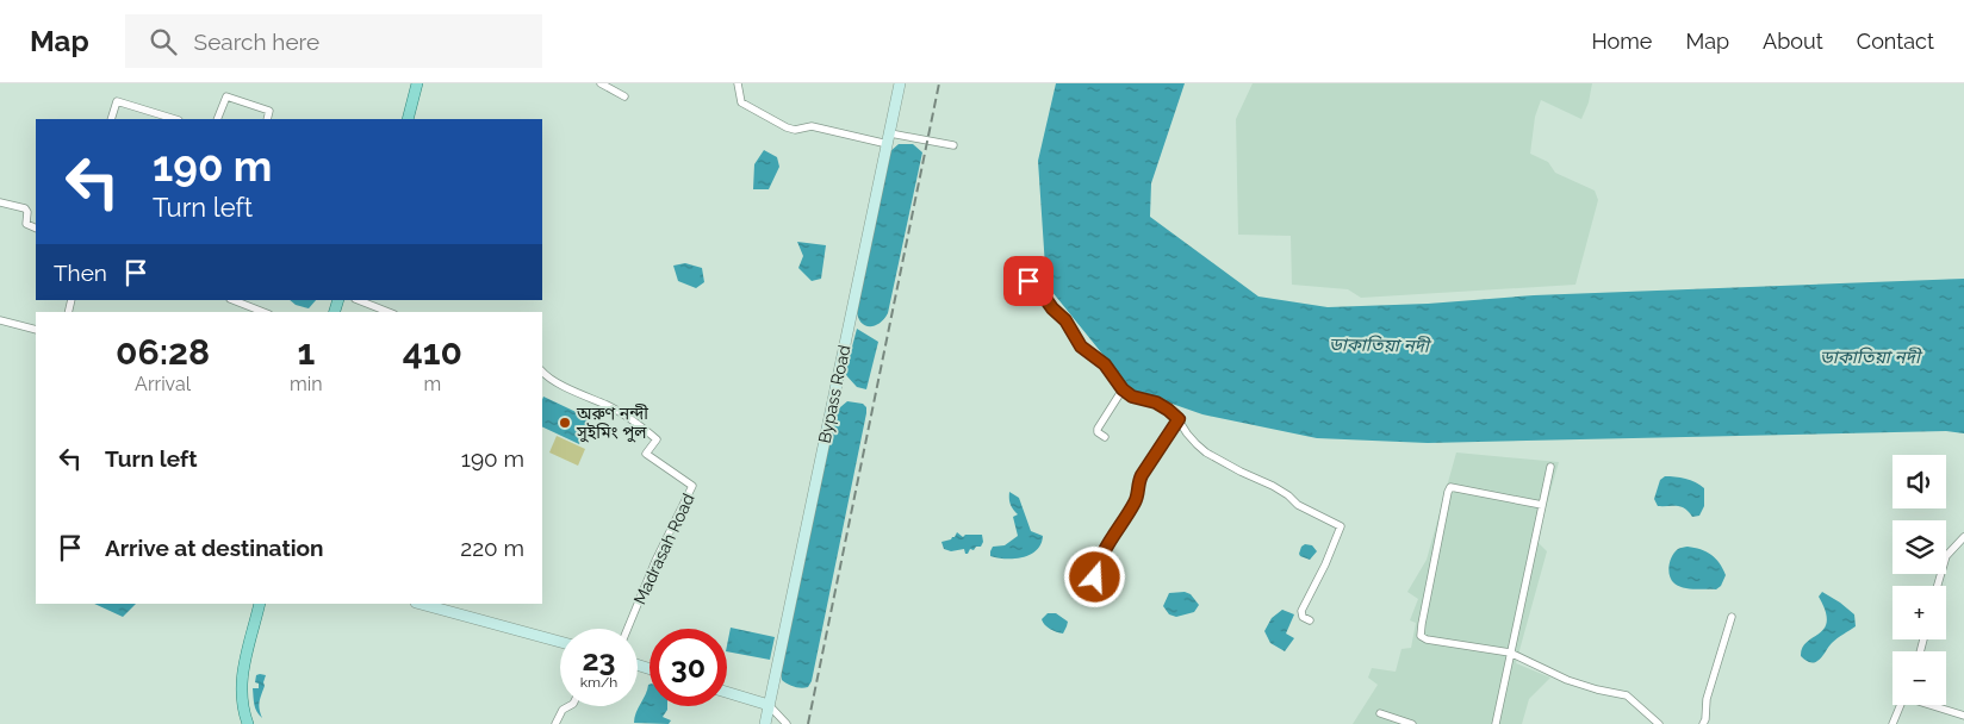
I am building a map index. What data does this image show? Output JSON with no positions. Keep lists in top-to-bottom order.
{
  "streets": {
    "street": ["Bypass Road", "Madrasah Road"]
  },
  "water": ["ডাকাতিয়া নদী"],
  "places": ["অরুণ নন্দী সুইমিং পুল"],
  "page": {
    "header": "Map",
    "search": "Search here",
    "nav": [
      "Home",
      "Map",
      "About",
      "Contact"
    ],
    "turn": ["190 m", "Turn left"],
    "then": "Then",
    "eta": [
      "06:28",
      "Arrival",
      "1",
      "min",
      "410",
      "m"
    ],
    "list": [
      {
        "name": "Turn left",
        "value": "190 m"
      },
      {
        "name": "Arrive at destination",
        "value": "220 m"
      }
    ],
    "map_buttons": ["+", "−"],
    "speed": "23 km/h",
    "limit": "30"
  }
}
